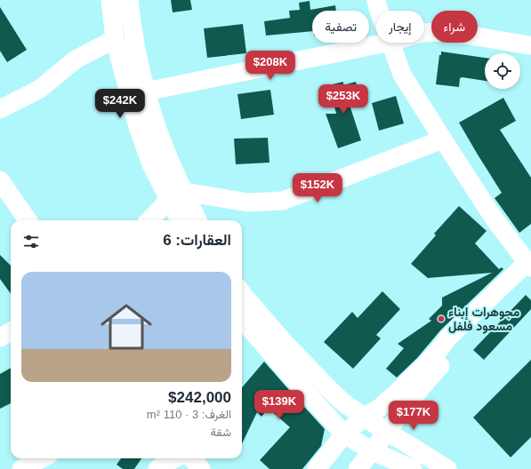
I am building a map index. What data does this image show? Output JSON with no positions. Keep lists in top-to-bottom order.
{
  "places": ["مجوهرات إبناء مسعود فلفل"],
  "page": {
    "chip": ["شراء", "إيجار", "تصفية"],
    "price": [
      "$208K",
      "$253K",
      "$242K",
      "$152K",
      "$139K",
      "$177K"
    ],
    "heading": "العقارات: 6",
    "list": [
      {
        "name": "$242,000",
        "note": "الغرف: 3 · 110 m² · شقة"
      }
    ]
  }
}
